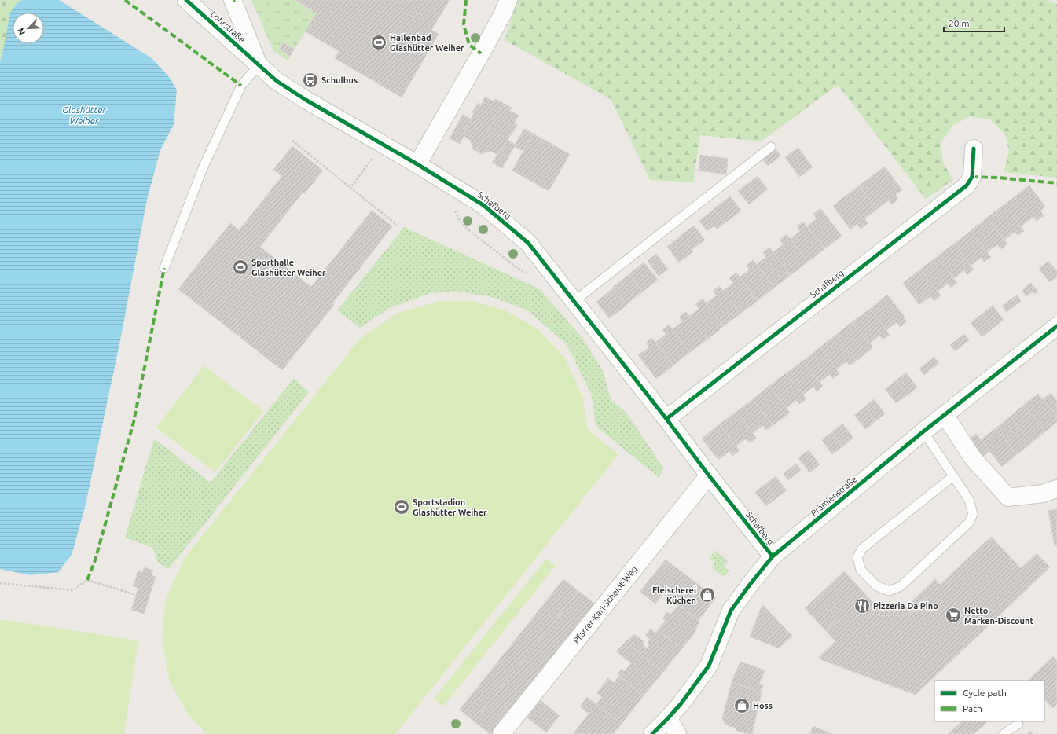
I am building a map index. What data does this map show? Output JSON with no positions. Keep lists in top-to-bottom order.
{
  "streets": {
    "street": [
      "Lohrstraße",
      "Schafberg",
      "Prämienstraße",
      "Pfarrer-Karl-Scheidt-Weg"
    ]
  },
  "crossings": [
    ["Lohrstraße", "Schafberg"],
    ["Schafberg", "Prämienstraße"],
    ["Schafberg", "Pfarrer-Karl-Scheidt-Weg"]
  ],
  "water": ["Glashütter Weiher"],
  "places": {
    "sports": ["Hallenbad Glashütter Weiher", "Sporthalle Glashütter Weiher", "Sportstadion Glashütter Weiher"],
    "bus stop": ["Schulbus"],
    "shop": ["Fleischerei Küchen", "Hoss"],
    "restaurant": ["Pizzeria Da Pino"],
    "supermarket": ["Netto Marken-Discount"]
  },
  "legend": ["Cycle path", "Path"],
  "scale_bar": "20 m",
  "north": "bottom left"
}
